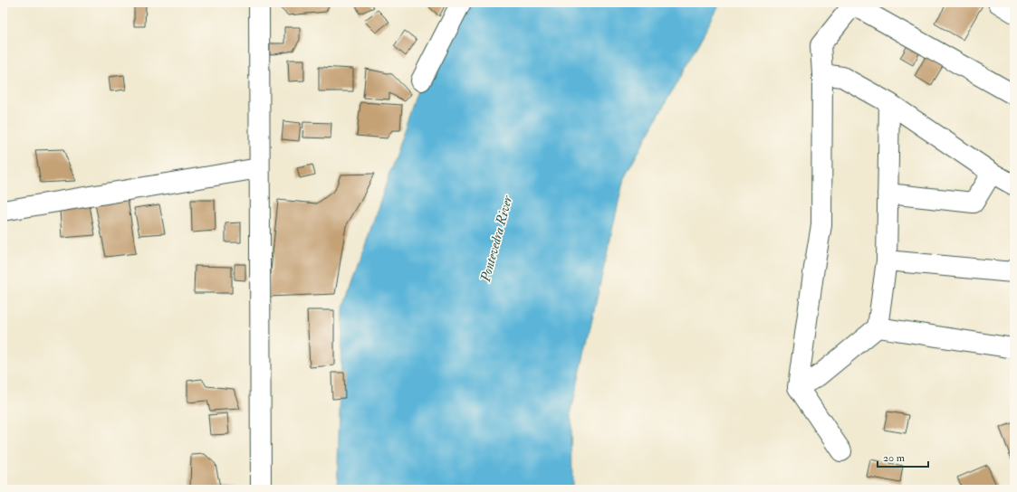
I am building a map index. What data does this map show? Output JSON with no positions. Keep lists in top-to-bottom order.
{
  "water": ["Pontevedra River"],
  "scale_bar": "20 m"
}
